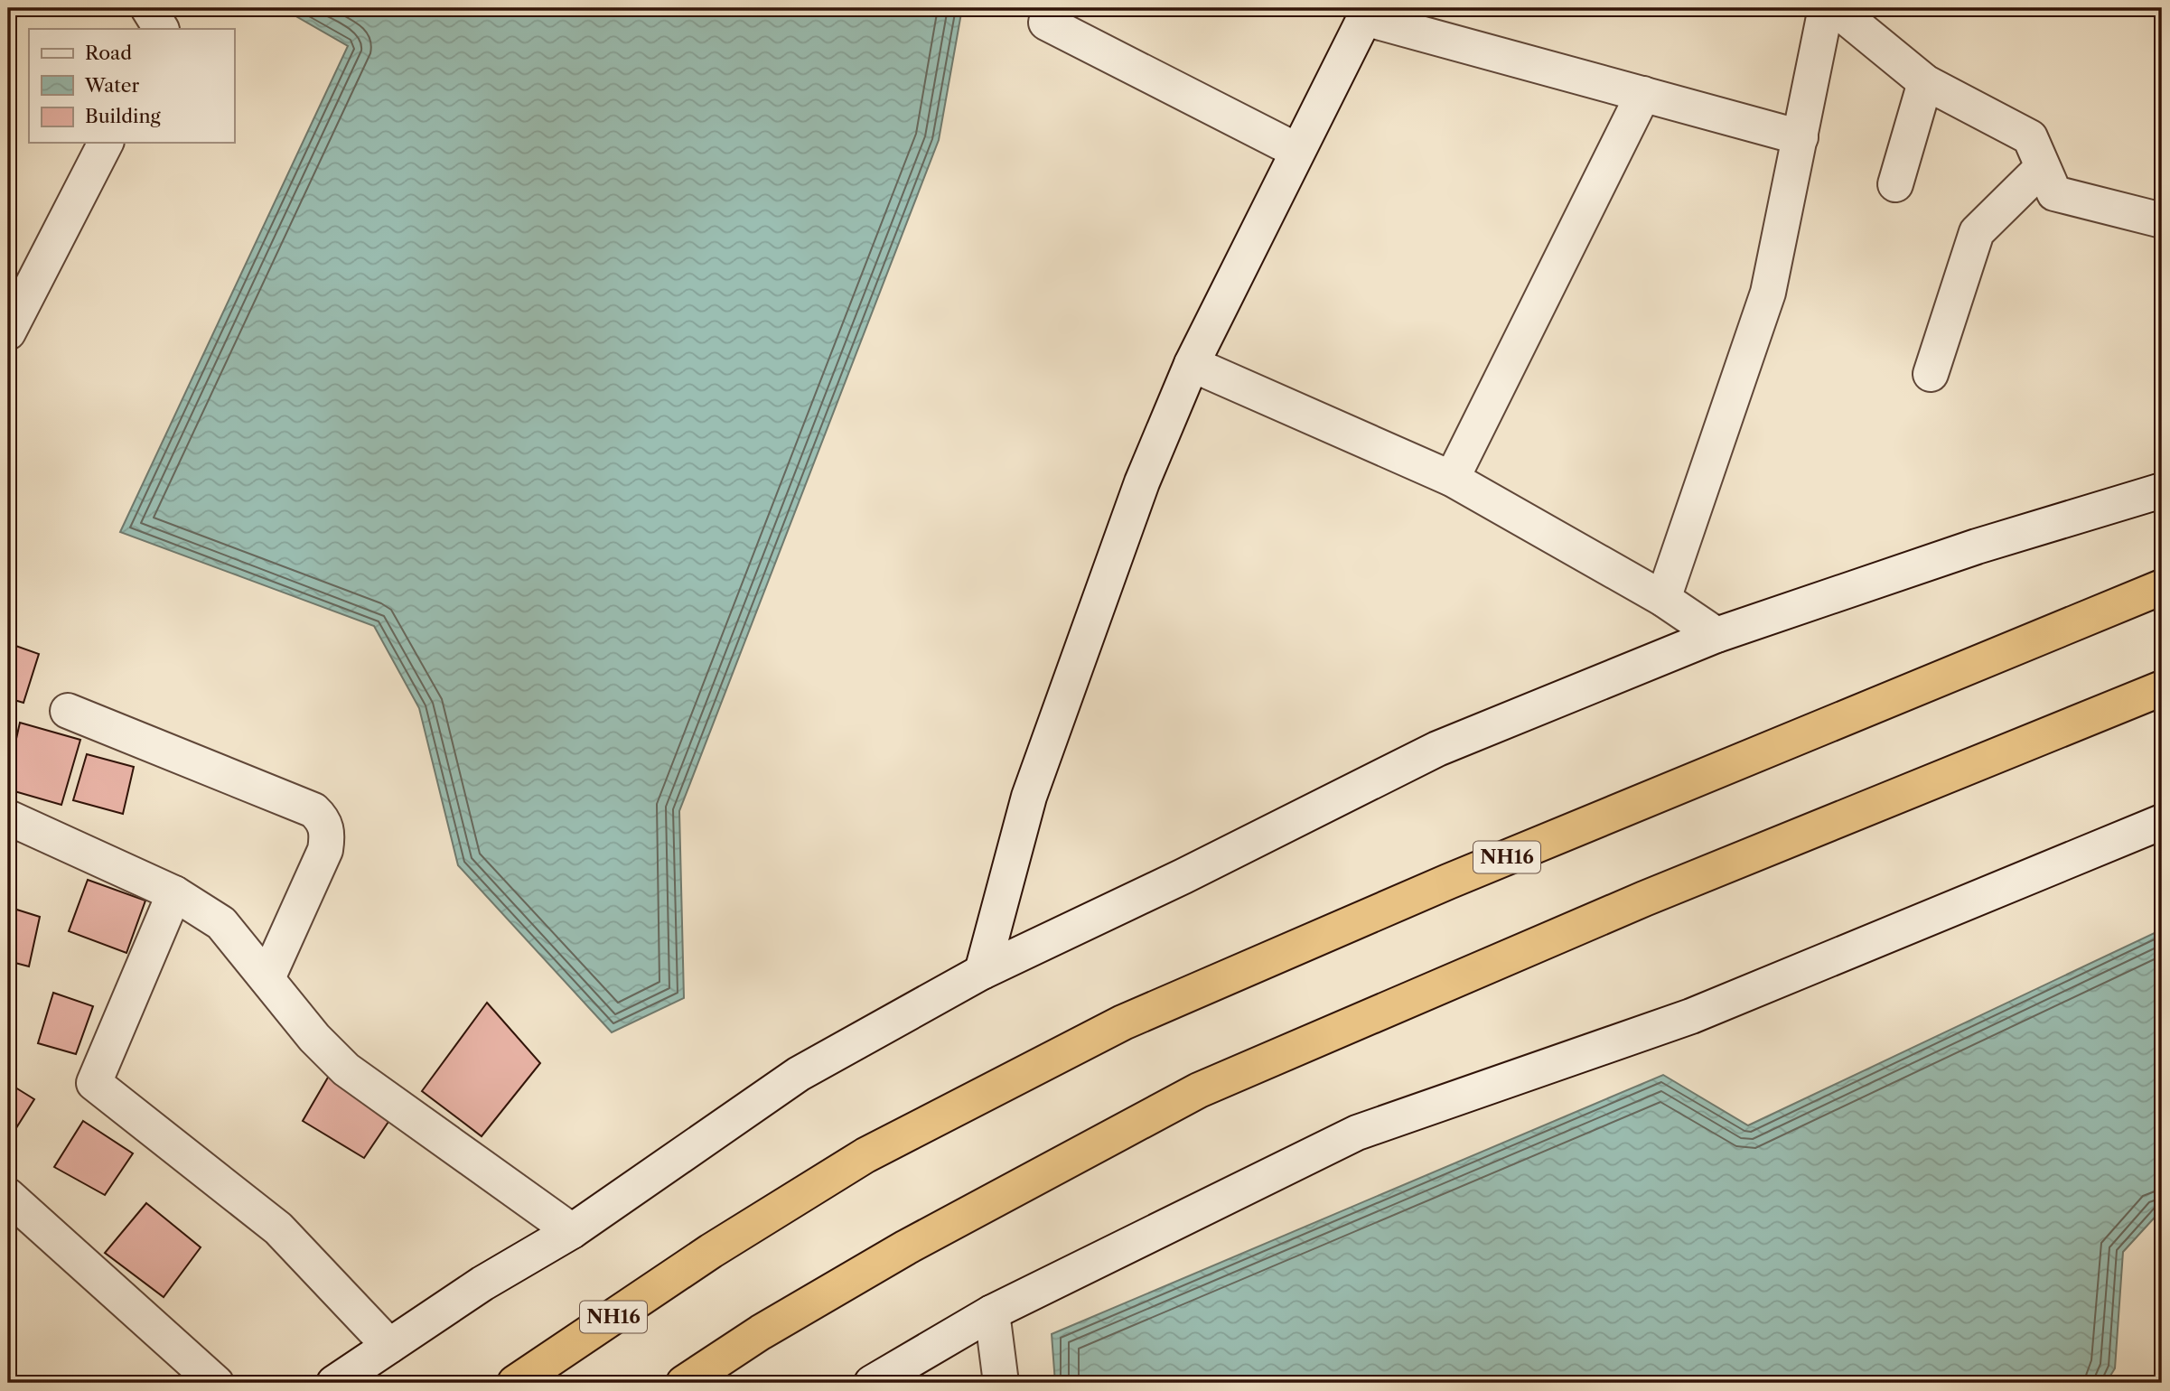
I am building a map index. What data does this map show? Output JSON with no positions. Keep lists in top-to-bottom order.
{
  "streets": {
    "highway": ["NH16"]
  },
  "legend": ["Road", "Water", "Building"]
}
